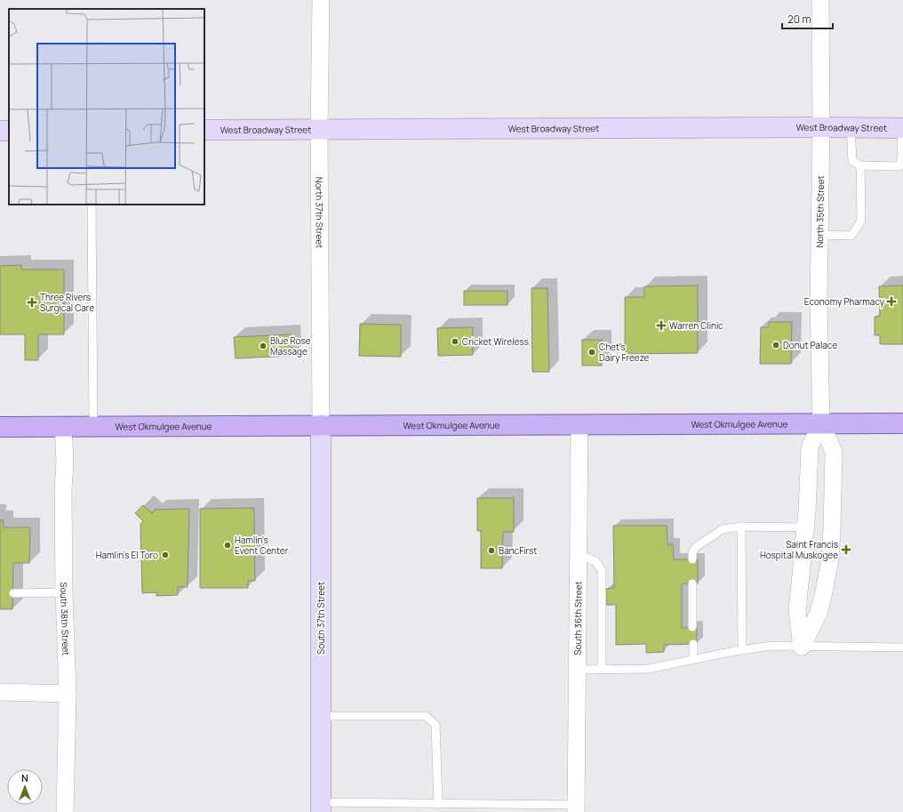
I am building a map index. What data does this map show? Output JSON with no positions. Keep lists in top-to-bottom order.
{
  "streets": {
    "main road": ["West Okmulgee Avenue"],
    "street": [
      "West Broadway Street",
      "North 35th Street",
      "North 37th Street",
      "South 37th Street",
      "South 36th Street",
      "South 38th Street"
    ]
  },
  "crossings": [
    ["West Broadway Street", "North 35th Street"],
    ["West Broadway Street", "North 37th Street"],
    ["North 35th Street", "West Okmulgee Avenue"],
    ["North 37th Street", "West Okmulgee Avenue"],
    ["North 37th Street", "South 37th Street"],
    ["West Okmulgee Avenue", "South 37th Street"],
    ["West Okmulgee Avenue", "South 36th Street"],
    ["West Okmulgee Avenue", "South 38th Street"]
  ],
  "places": {
    "health": [
      "Economy Pharmacy",
      "Three Rivers Surgical Care",
      "Warren Clinic",
      "Saint Francis Hospital Muskogee"
    ],
    "other": [
      "Cricket Wireless",
      "Donut Palace",
      "Blue Rose Massage",
      "Chet's Dairy Freeze",
      "Hamlin's Event Center",
      "BancFirst",
      "Hamlin's El Toro"
    ]
  },
  "scale_bar": "20 m",
  "north": "top"
}
